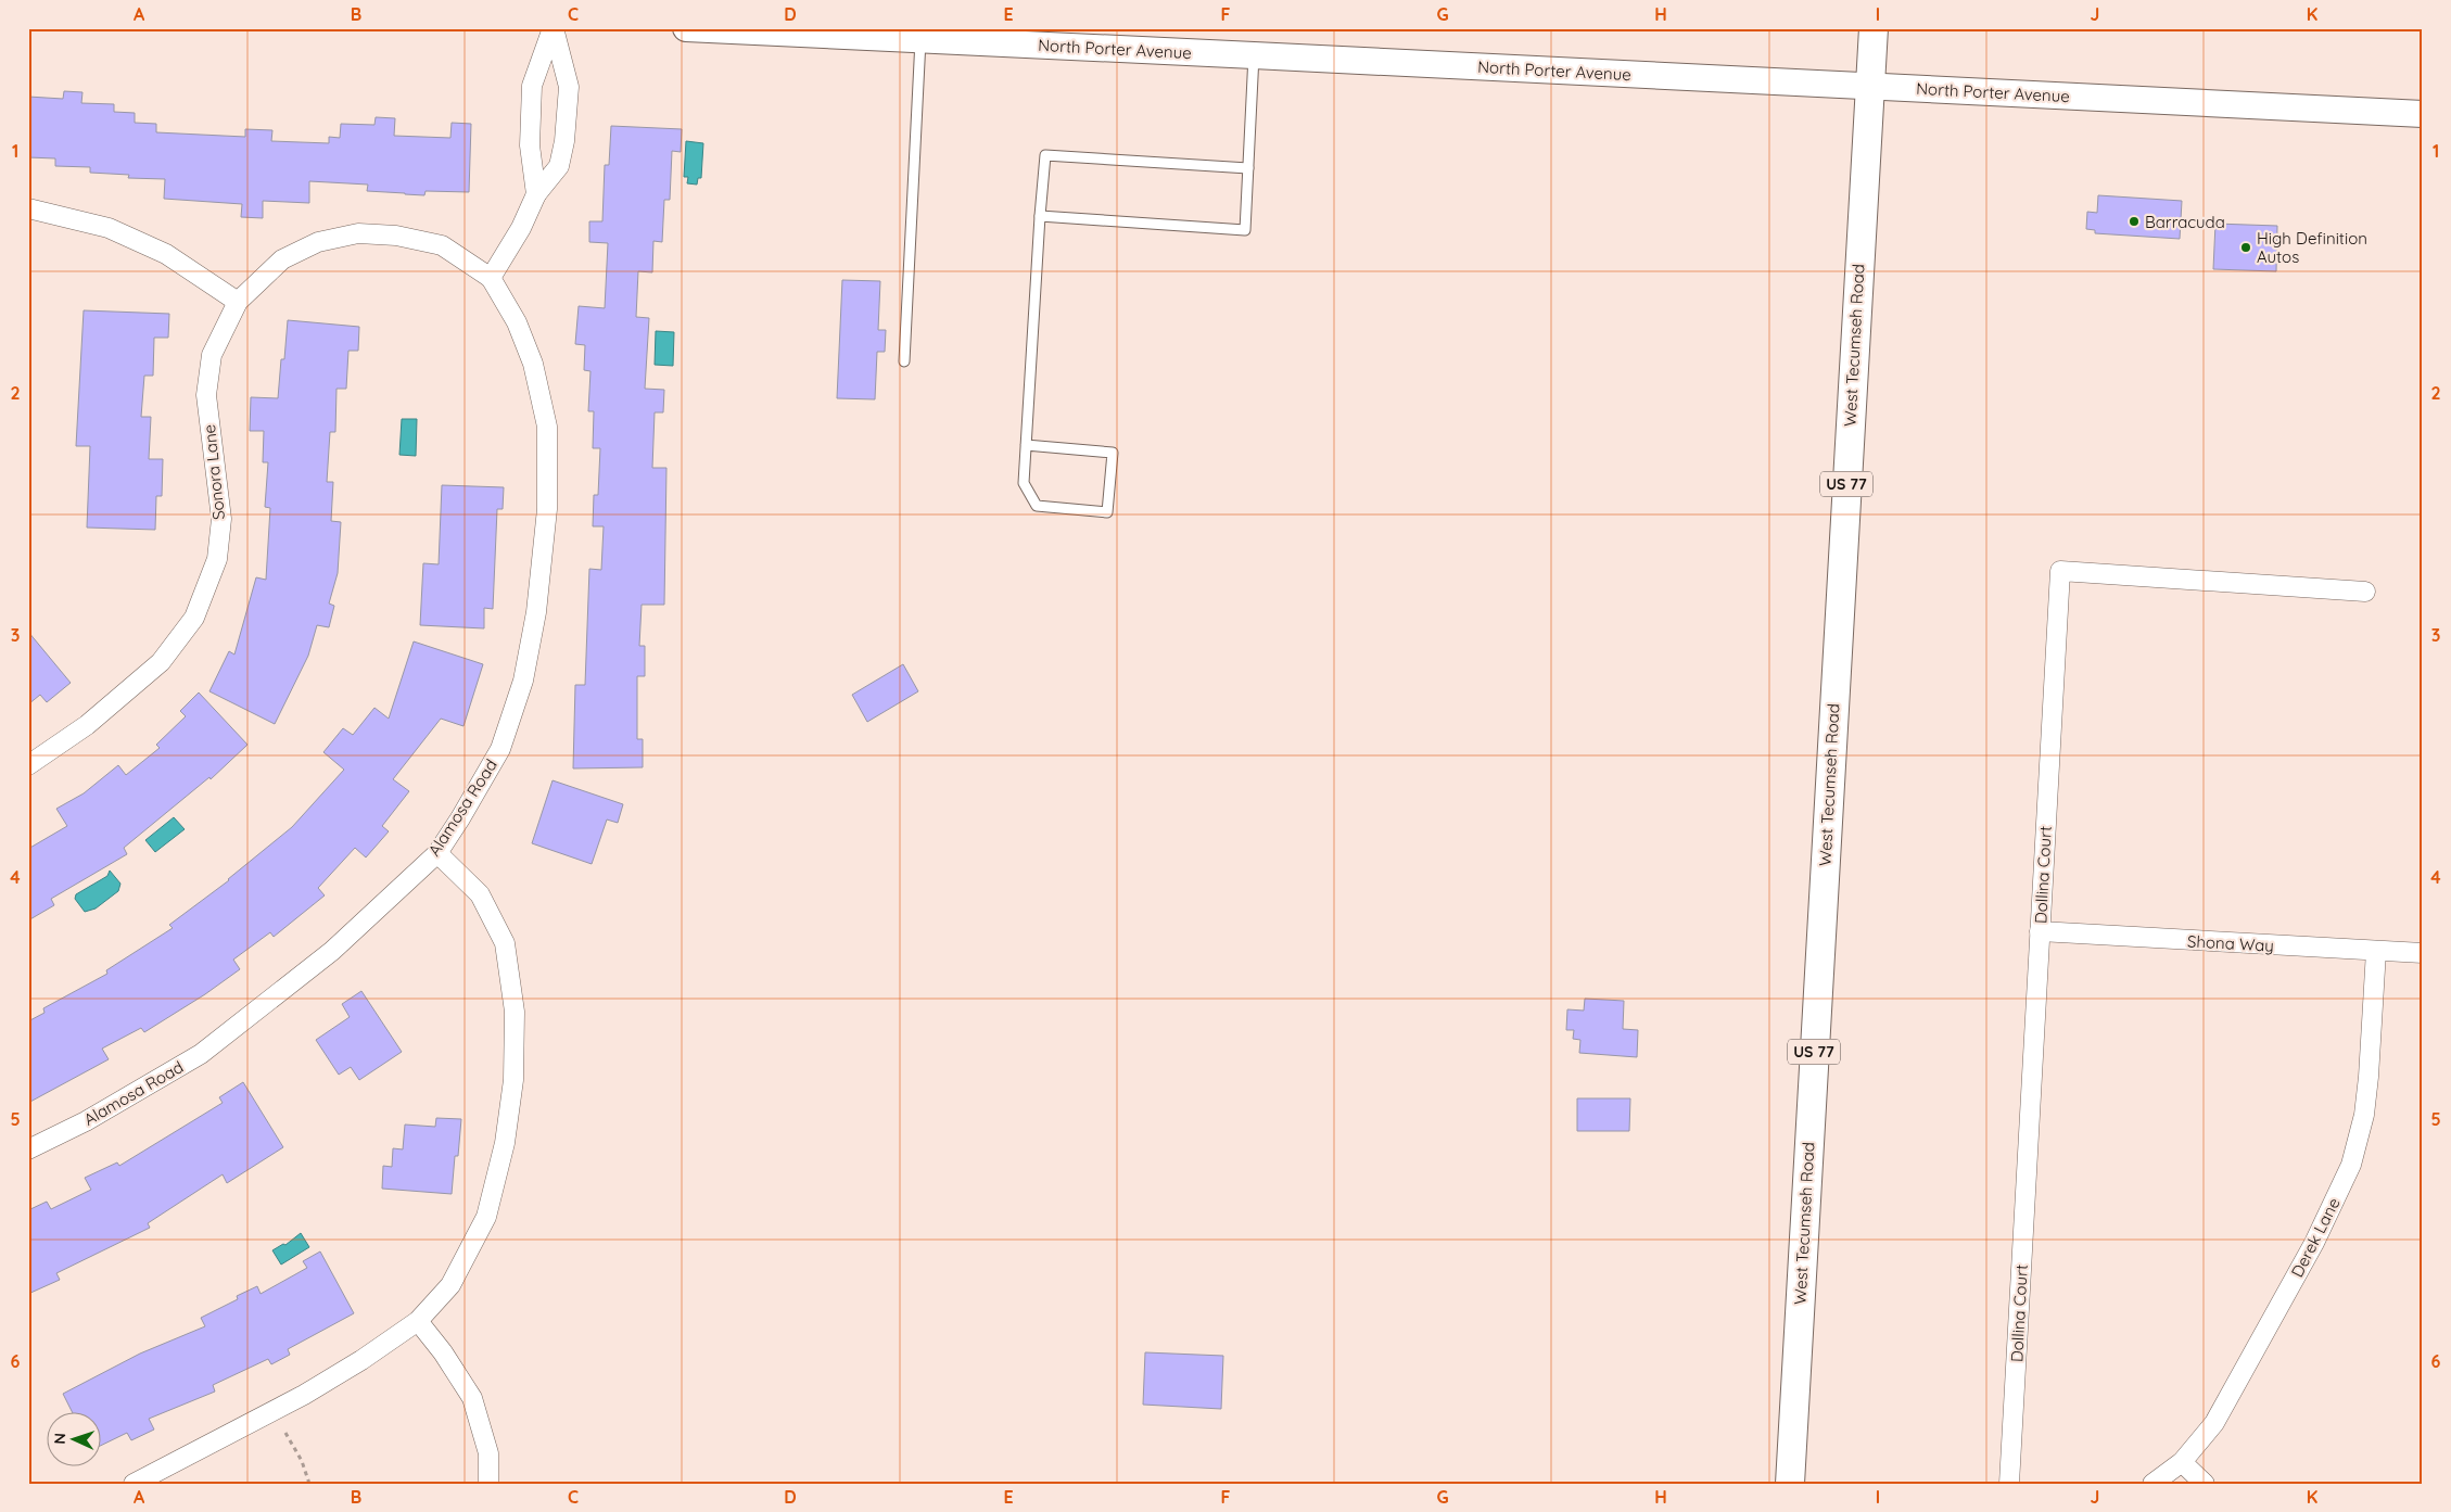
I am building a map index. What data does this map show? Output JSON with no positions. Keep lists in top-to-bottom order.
{
  "streets": {
    "main road": ["North Porter Avenue", "West Tecumseh Road", "US 77"],
    "street": [
      "Sonora Lane",
      "Alamosa Road",
      "Dollina Court",
      "Shona Way",
      "Derek Lane"
    ]
  },
  "crossings": [
    ["North Porter Avenue", "West Tecumseh Road"],
    ["North Porter Avenue", "US 77"],
    ["West Tecumseh Road", "US 77"],
    ["Sonora Lane", "Alamosa Road"],
    ["Dollina Court", "Shona Way"],
    ["Shona Way", "Derek Lane"]
  ],
  "places": ["Barracuda", "High Definition Autos"],
  "north": "left",
  "grid": {
    "columns": [
      "A",
      "B",
      "C",
      "D",
      "E",
      "F",
      "G",
      "H",
      "I",
      "J",
      "K"
    ],
    "rows": [
      "1",
      "2",
      "3",
      "4",
      "5",
      "6"
    ]
  }
}
